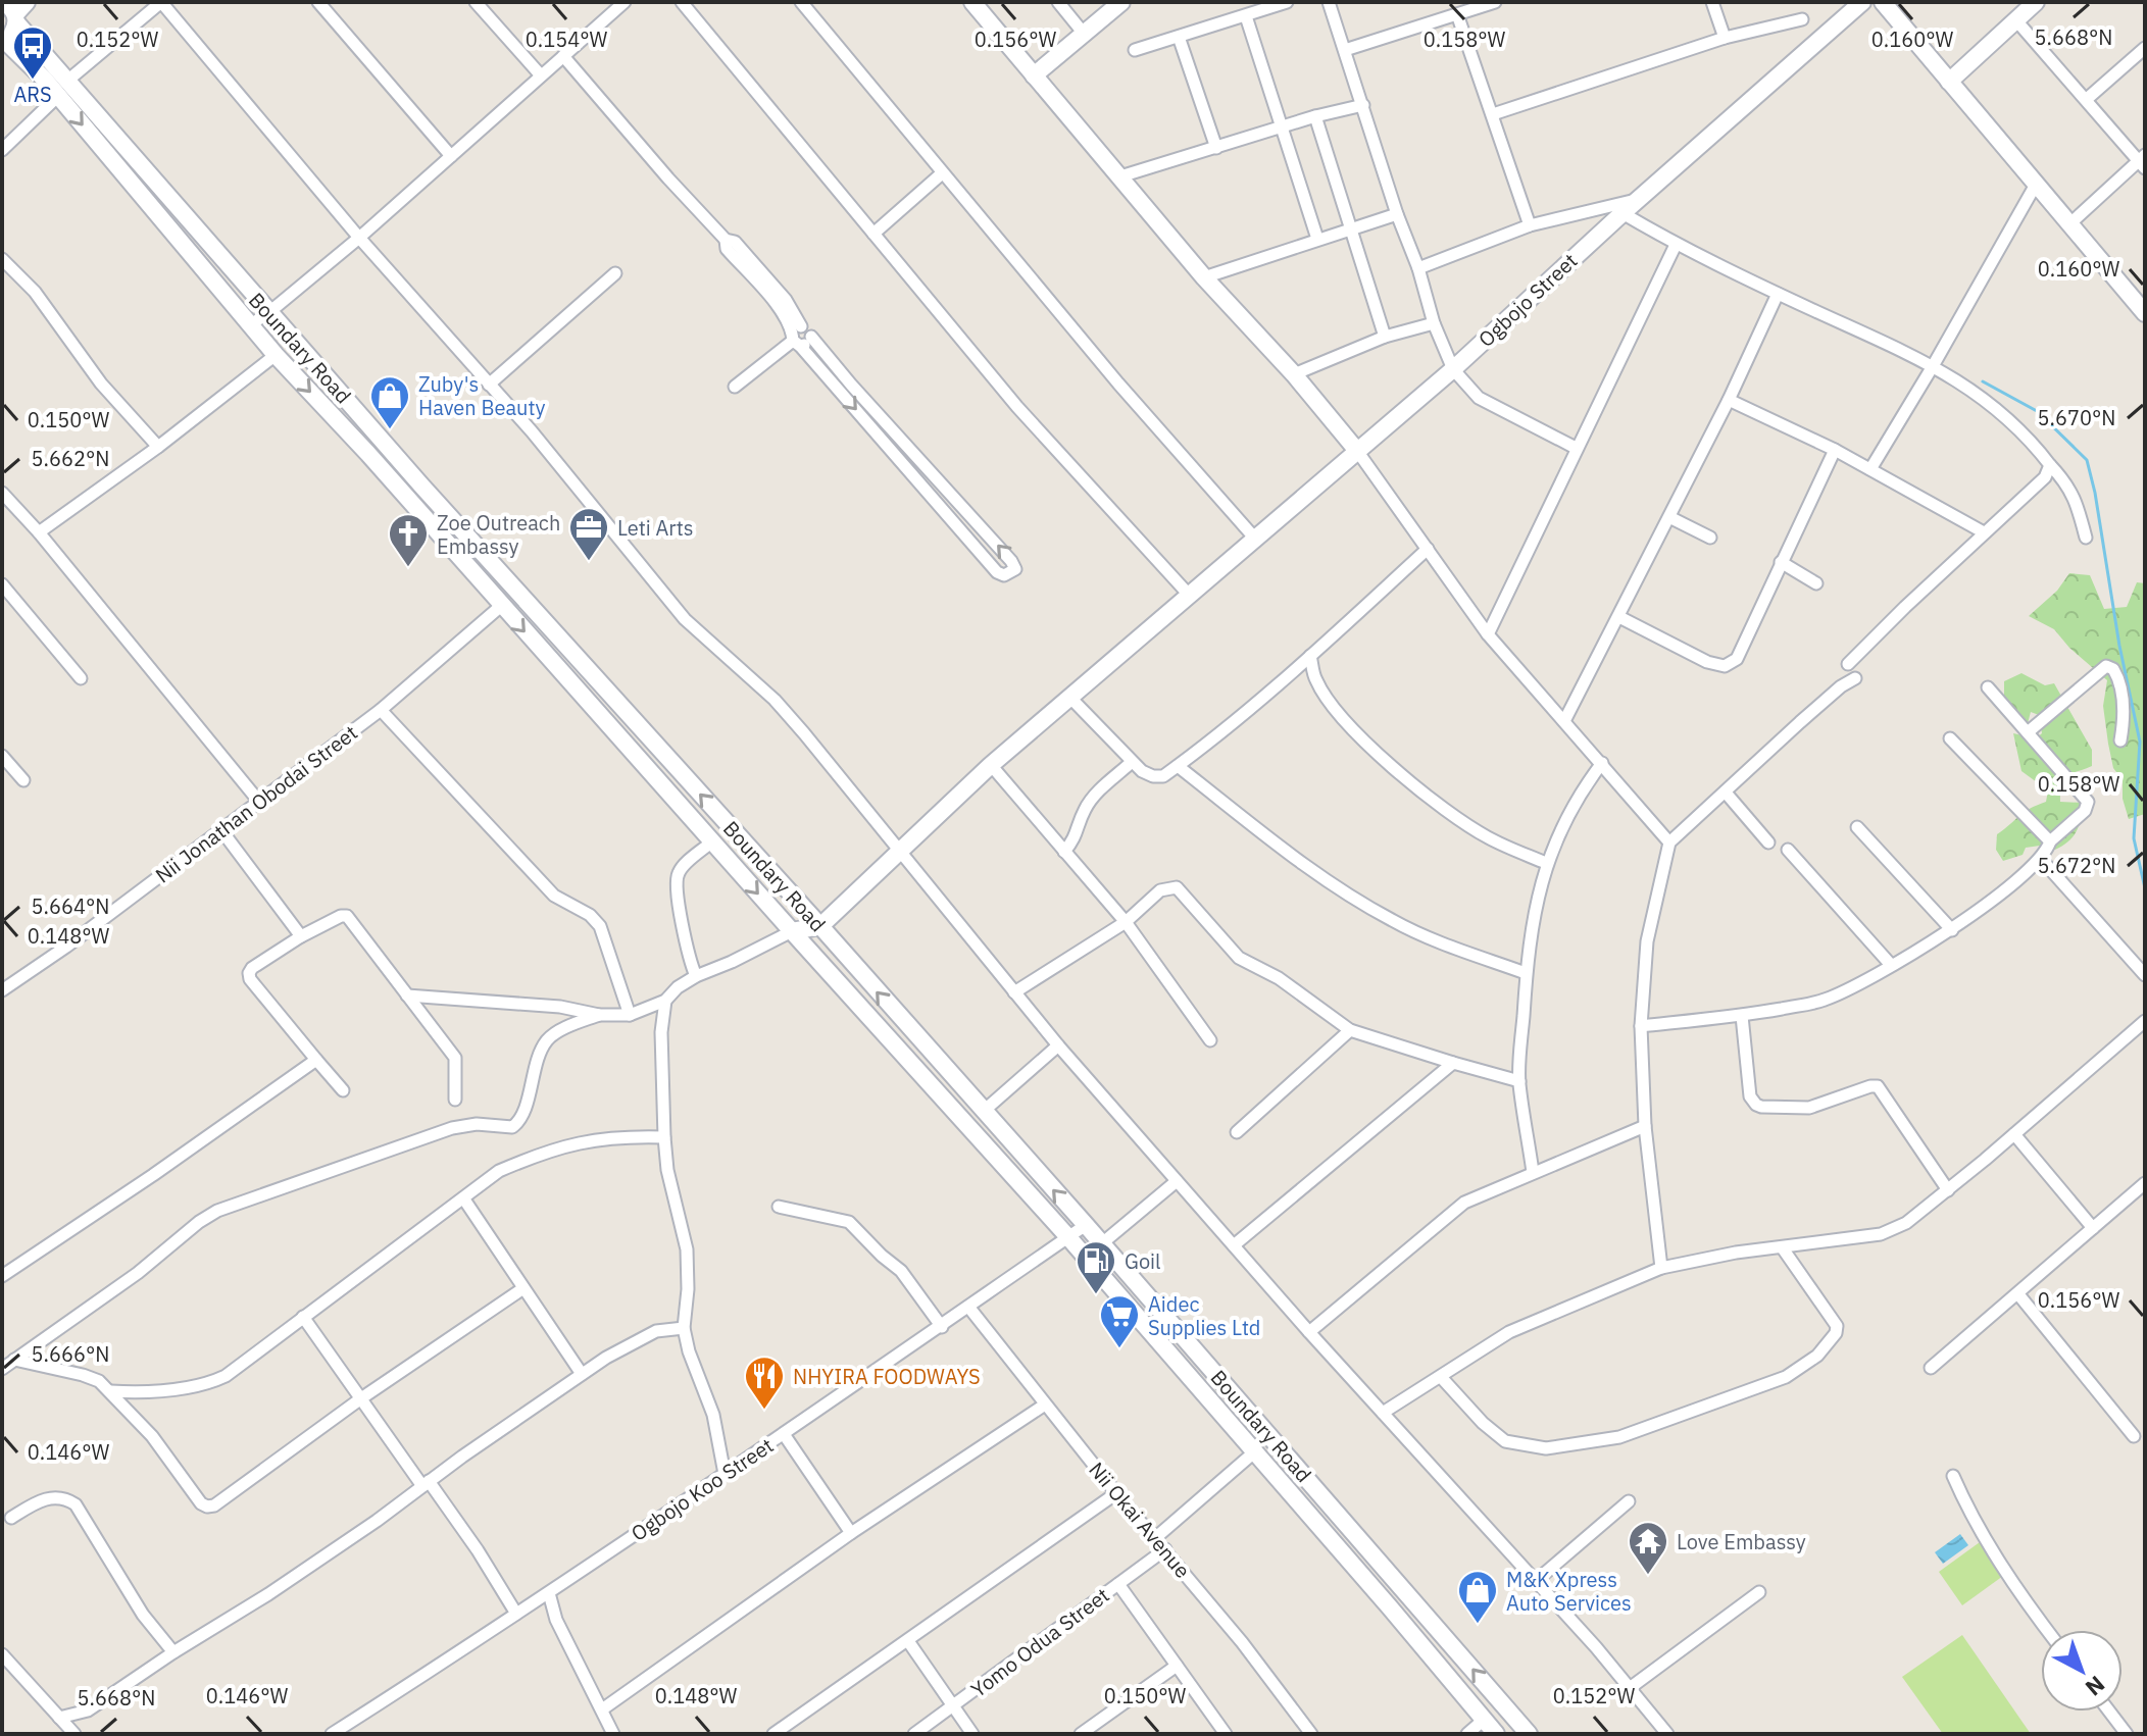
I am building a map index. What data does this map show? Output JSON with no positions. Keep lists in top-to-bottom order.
{
  "streets": {
    "main road": ["Ogbojo Street", "Boundary Road"],
    "street": [
      "Nii Jonathan Obodai Street",
      "Ogbojo Koo Street",
      "Nii Okai Avenue",
      "Yomo Odua Street"
    ]
  },
  "crossings": [
    ["Ogbojo Street", "Boundary Road"],
    ["Boundary Road", "Nii Jonathan Obodai Street"],
    ["Boundary Road", "Ogbojo Koo Street"],
    ["Ogbojo Koo Street", "Nii Okai Avenue"],
    ["Nii Okai Avenue", "Yomo Odua Street"]
  ],
  "places": {
    "bus stop": ["ARS"],
    "shop": ["Zuby's Haven Beauty", "M&K Xpress Auto Services"],
    "office": ["Leti Arts"],
    "church": ["Zoe Outreach Embassy"],
    "fuel station": ["Goil"],
    "supermarket": ["Aidec Supplies Ltd"],
    "restaurant": ["NHYIRA FOODWAYS"],
    "temple": ["Love Embassy"]
  },
  "north": "bottom right",
  "coordinates": [
    "5.668°N",
    "0.152°W",
    "0.154°W",
    "0.156°W",
    "0.158°W",
    "0.160°W",
    "5.670°N",
    "0.150°W",
    "5.662°N",
    "5.672°N",
    "5.664°N",
    "0.148°W",
    "5.666°N",
    "0.146°W"
  ]
}
